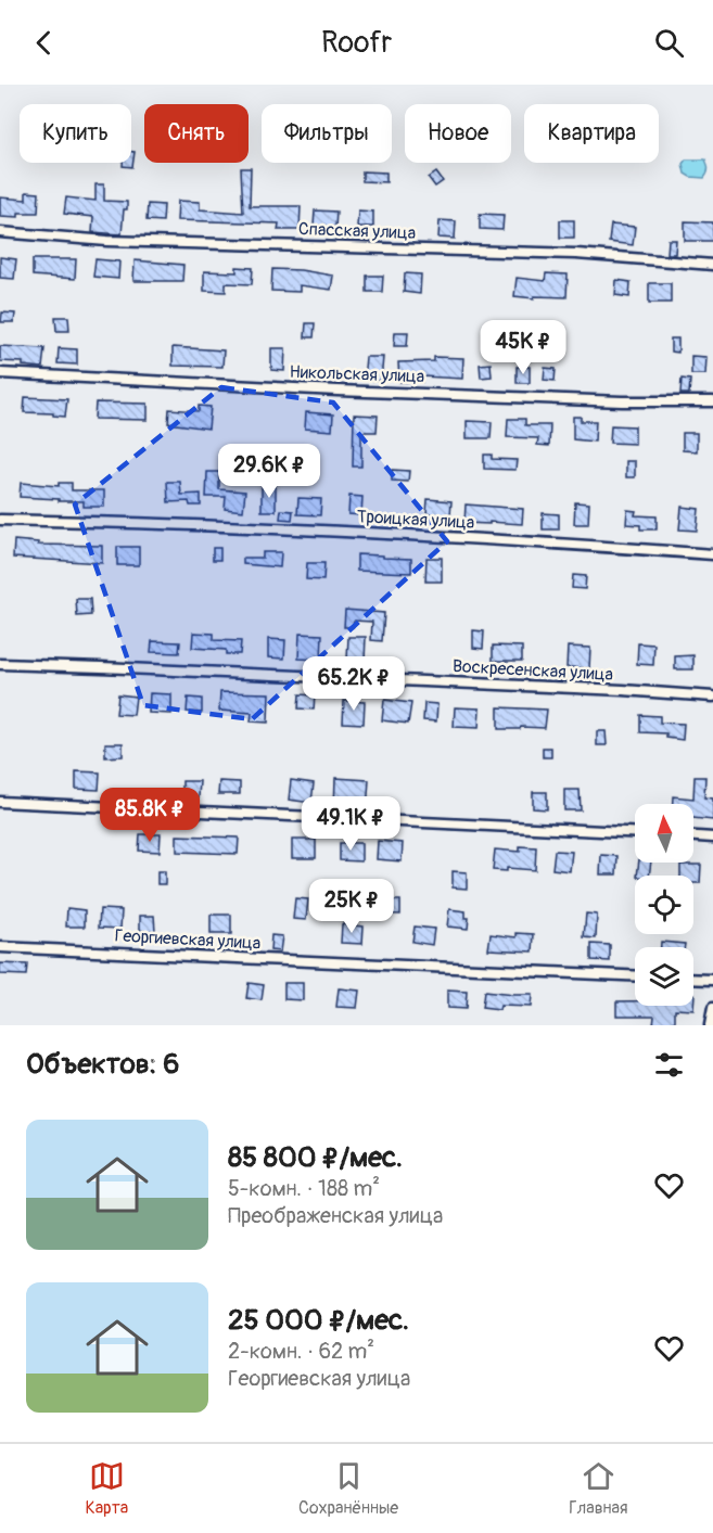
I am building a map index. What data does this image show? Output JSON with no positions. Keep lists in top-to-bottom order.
{
  "streets": {
    "street": [
      "Спасская улица",
      "Никольская улица",
      "Троицкая улица",
      "Воскресенская улица",
      "Георгиевская улица"
    ]
  },
  "north": "top",
  "page": {
    "header": "Roofr",
    "chip": [
      "Купить",
      "Снять",
      "Фильтры",
      "Новое",
      "Квартира"
    ],
    "price": [
      "45K ₽",
      "29.6K ₽",
      "65.2K ₽",
      "85.8K ₽",
      "49.1K ₽",
      "25K ₽"
    ],
    "heading": "Объектов: 6",
    "list": [
      {
        "name": "85 800 ₽/мес.",
        "note": "5-комн. · 188 m² · Преображенская улица"
      },
      {
        "name": "25 000 ₽/мес.",
        "note": "2-комн. · 62 m² · Георгиевская улица"
      }
    ],
    "tabs": ["Карта", "Сохранённые", "Главная"]
  }
}
